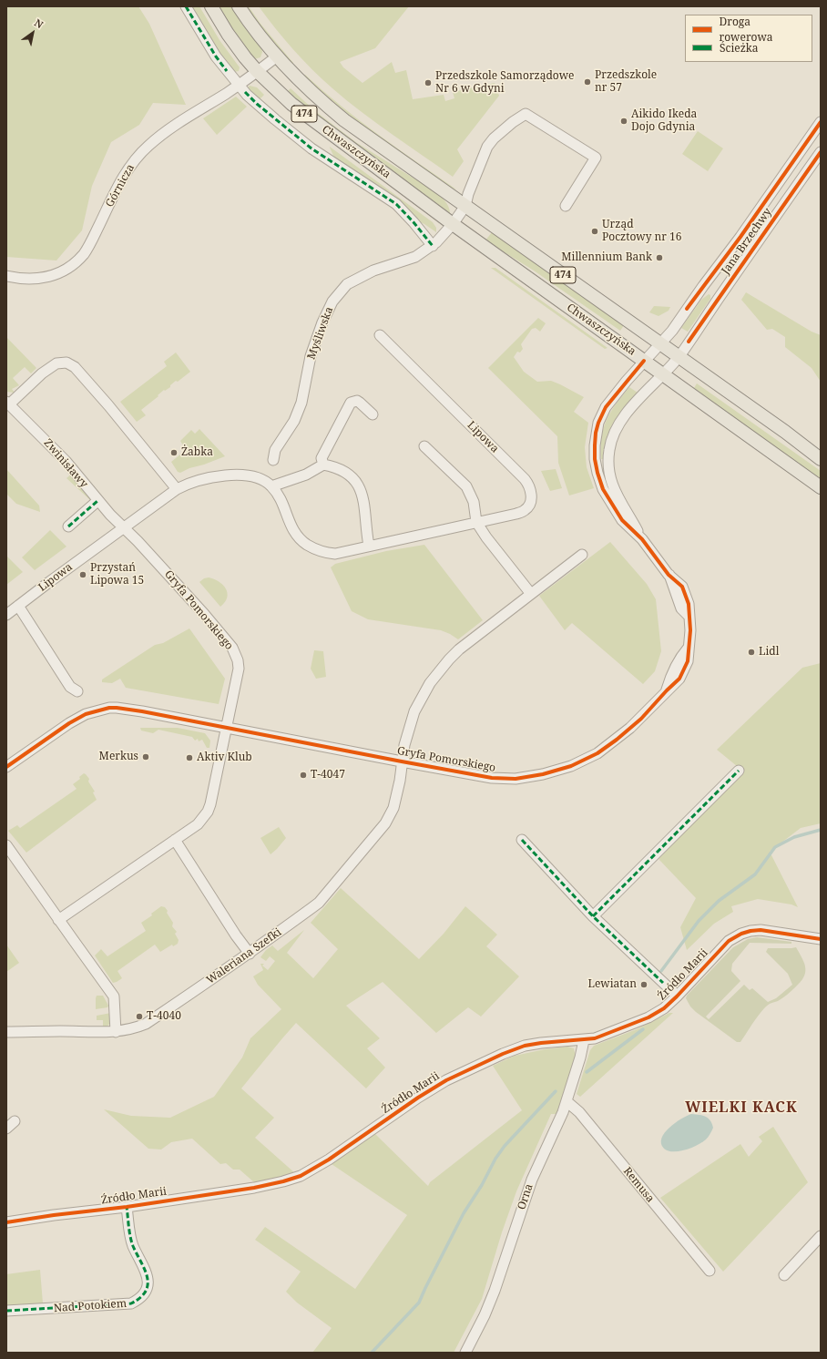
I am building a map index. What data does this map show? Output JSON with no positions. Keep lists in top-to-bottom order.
{
  "streets": {
    "main road": ["474", "Chwaszczyńska"],
    "street": [
      "Górnicza",
      "Jana Brzechwy",
      "Myśliwska",
      "Lipowa",
      "Zwinisławy",
      "Gryfa Pomorskiego",
      "Waleriana Szefki",
      "Źródło Marii",
      "Remusa",
      "Orna",
      "Nad Potokiem"
    ]
  },
  "crossings": [
    ["Chwaszczyńska", "Górnicza"],
    ["Chwaszczyńska", "Jana Brzechwy"],
    ["Chwaszczyńska", "Myśliwska"],
    ["Chwaszczyńska", "Gryfa Pomorskiego"],
    ["Jana Brzechwy", "Gryfa Pomorskiego"],
    ["Lipowa", "Zwinisławy"],
    ["Lipowa", "Gryfa Pomorskiego"],
    ["Zwinisławy", "Gryfa Pomorskiego"],
    ["Gryfa Pomorskiego", "Waleriana Szefki"],
    ["Źródło Marii", "Orna"],
    ["Źródło Marii", "Nad Potokiem"],
    ["Remusa", "Orna"]
  ],
  "districts": ["WIELKI KACK"],
  "places": [
    "Przedszkole nr 57",
    "Przedszkole Samorządowe Nr 6 w Gdyni",
    "Aikido Ikeda Dojo Gdynia",
    "Urząd Pocztowy nr 16",
    "Millennium Bank",
    "Żabka",
    "Przystań Lipowa 15",
    "Lidl",
    "Merkus",
    "Aktiv Klub",
    "T-4047",
    "Lewiatan",
    "T-4040"
  ],
  "legend": ["Droga rowerowa", "Ścieżka"],
  "north": "top right"
}
